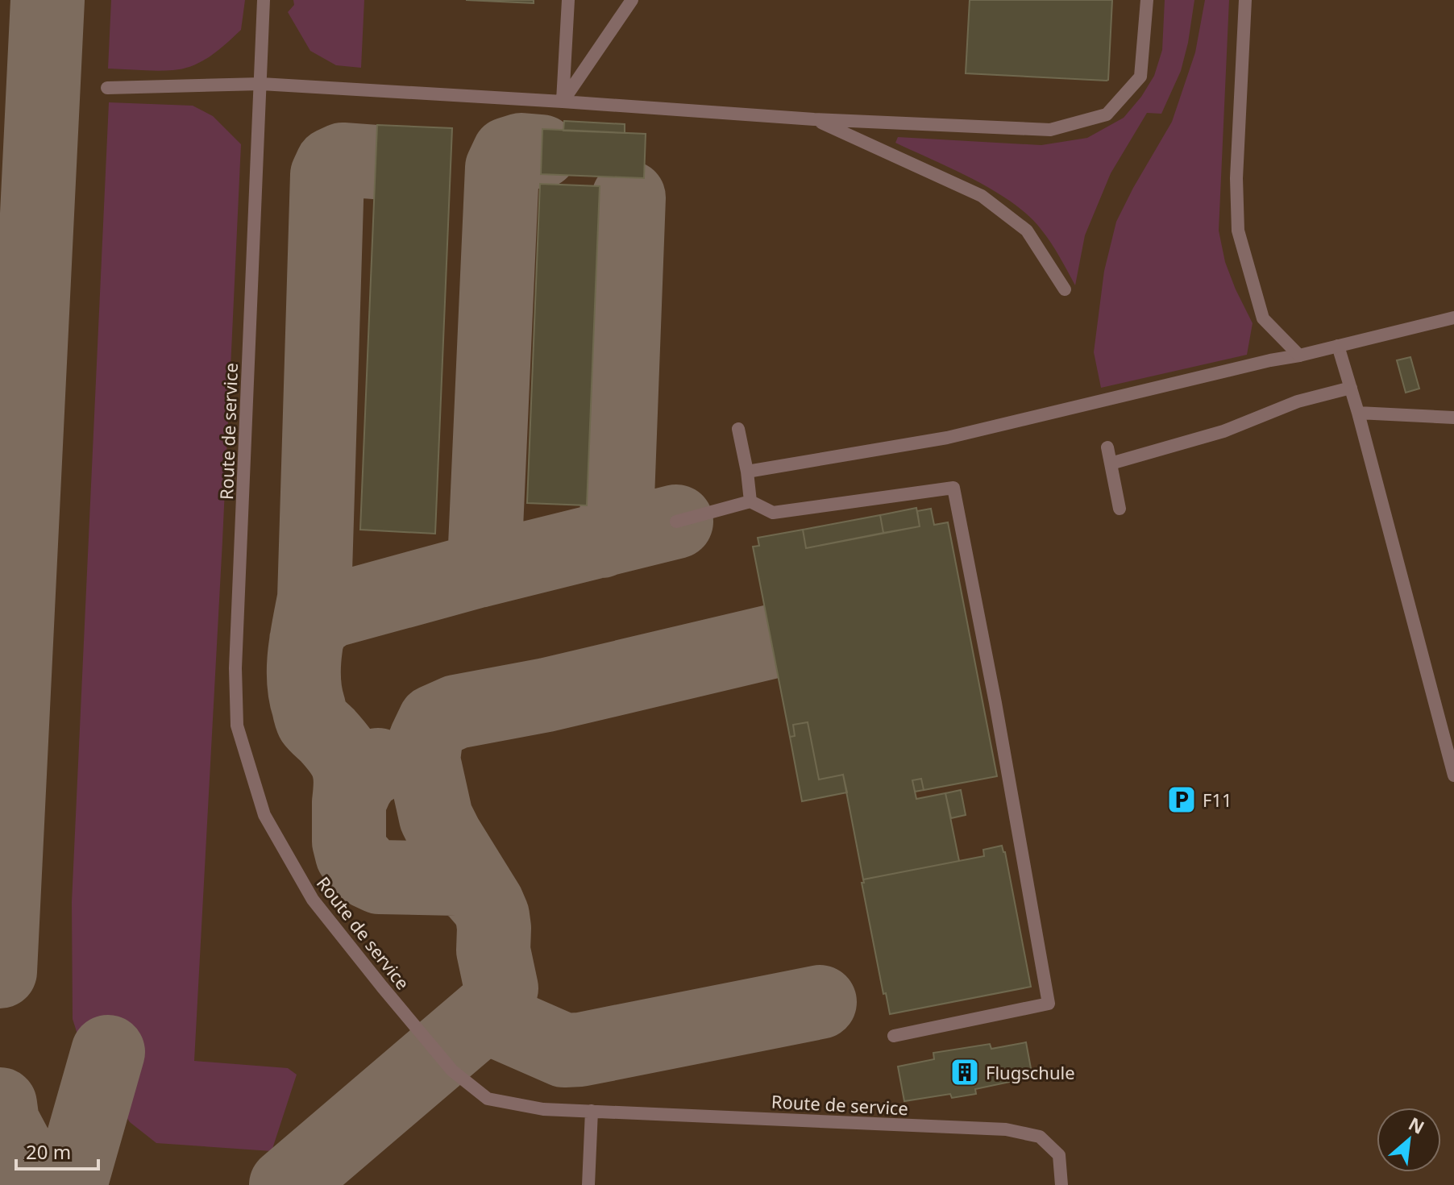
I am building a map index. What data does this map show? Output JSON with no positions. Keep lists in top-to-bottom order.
{
  "streets": {
    "street": ["Route de service"]
  },
  "places": {
    "parking": ["F11"],
    "building": ["Flugschule"]
  },
  "scale_bar": "20 m",
  "north": "top right"
}
